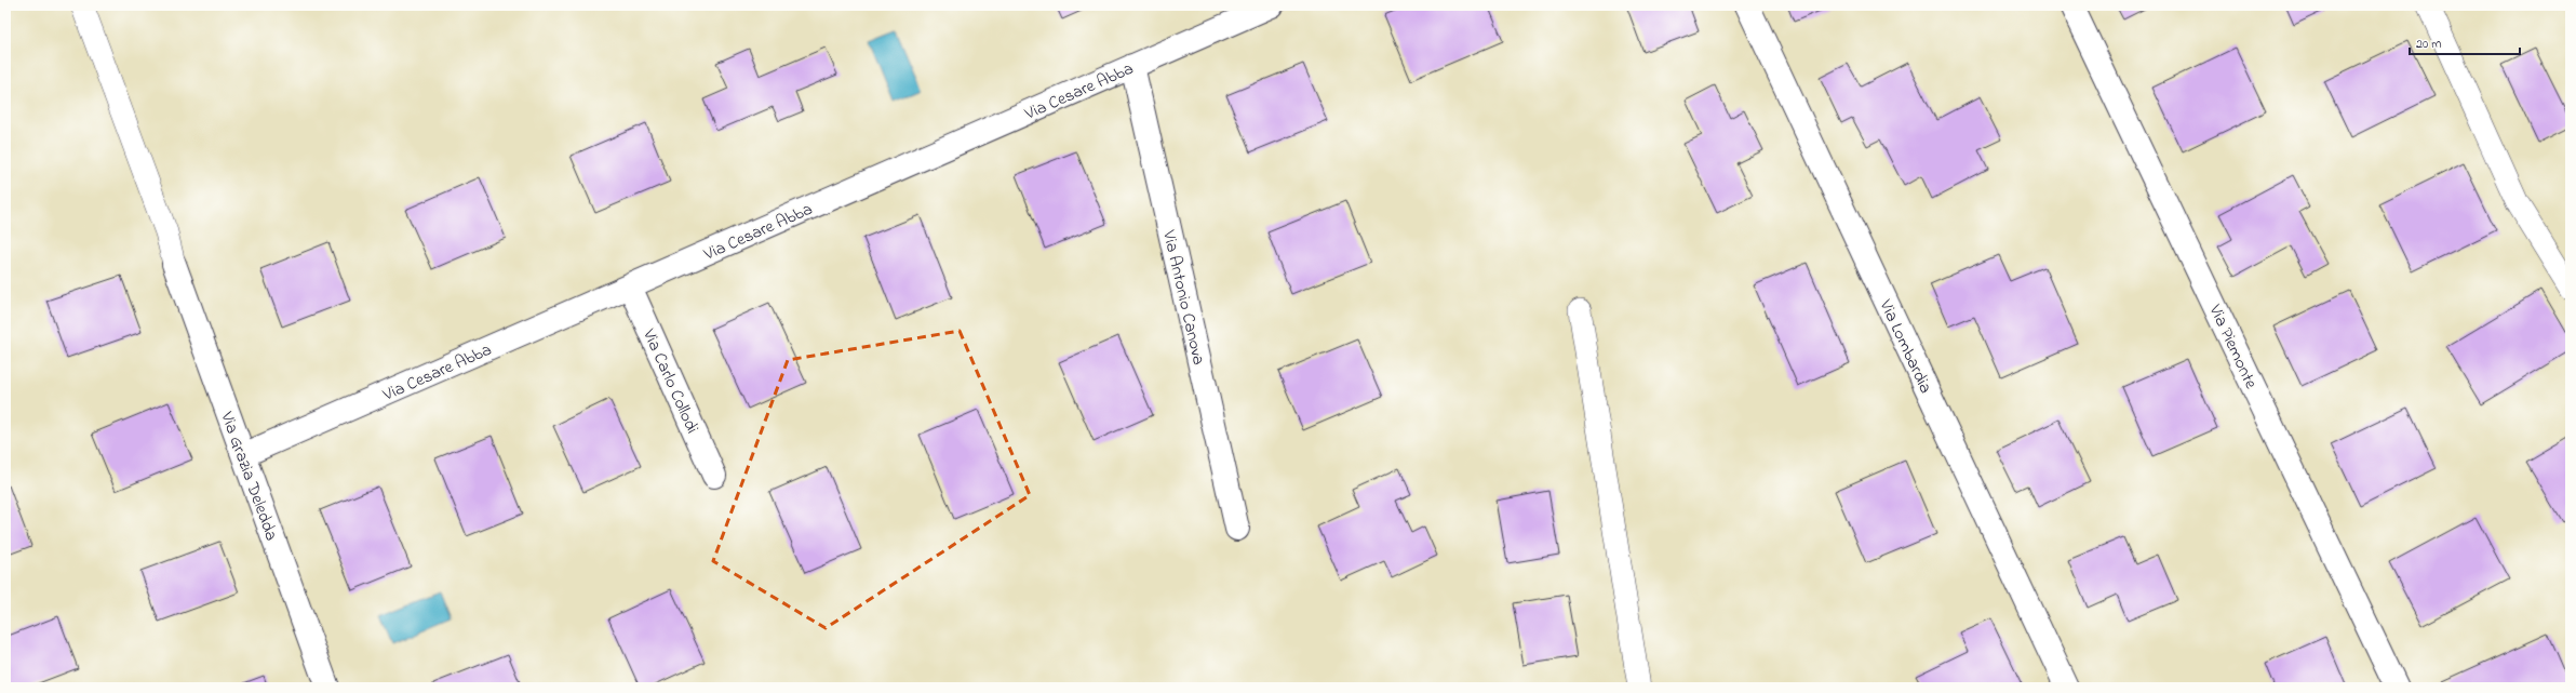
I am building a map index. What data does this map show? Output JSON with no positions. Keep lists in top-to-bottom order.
{
  "streets": {
    "street": [
      "Via Cesare Abba",
      "Via Antonio Canova",
      "Via Lombardia",
      "Via Piemonte",
      "Via Carlo Collodi",
      "Via Grazia Deledda"
    ]
  },
  "crossings": [
    ["Via Cesare Abba", "Via Antonio Canova"],
    ["Via Cesare Abba", "Via Carlo Collodi"],
    ["Via Cesare Abba", "Via Grazia Deledda"]
  ],
  "scale_bar": "20 m"
}
